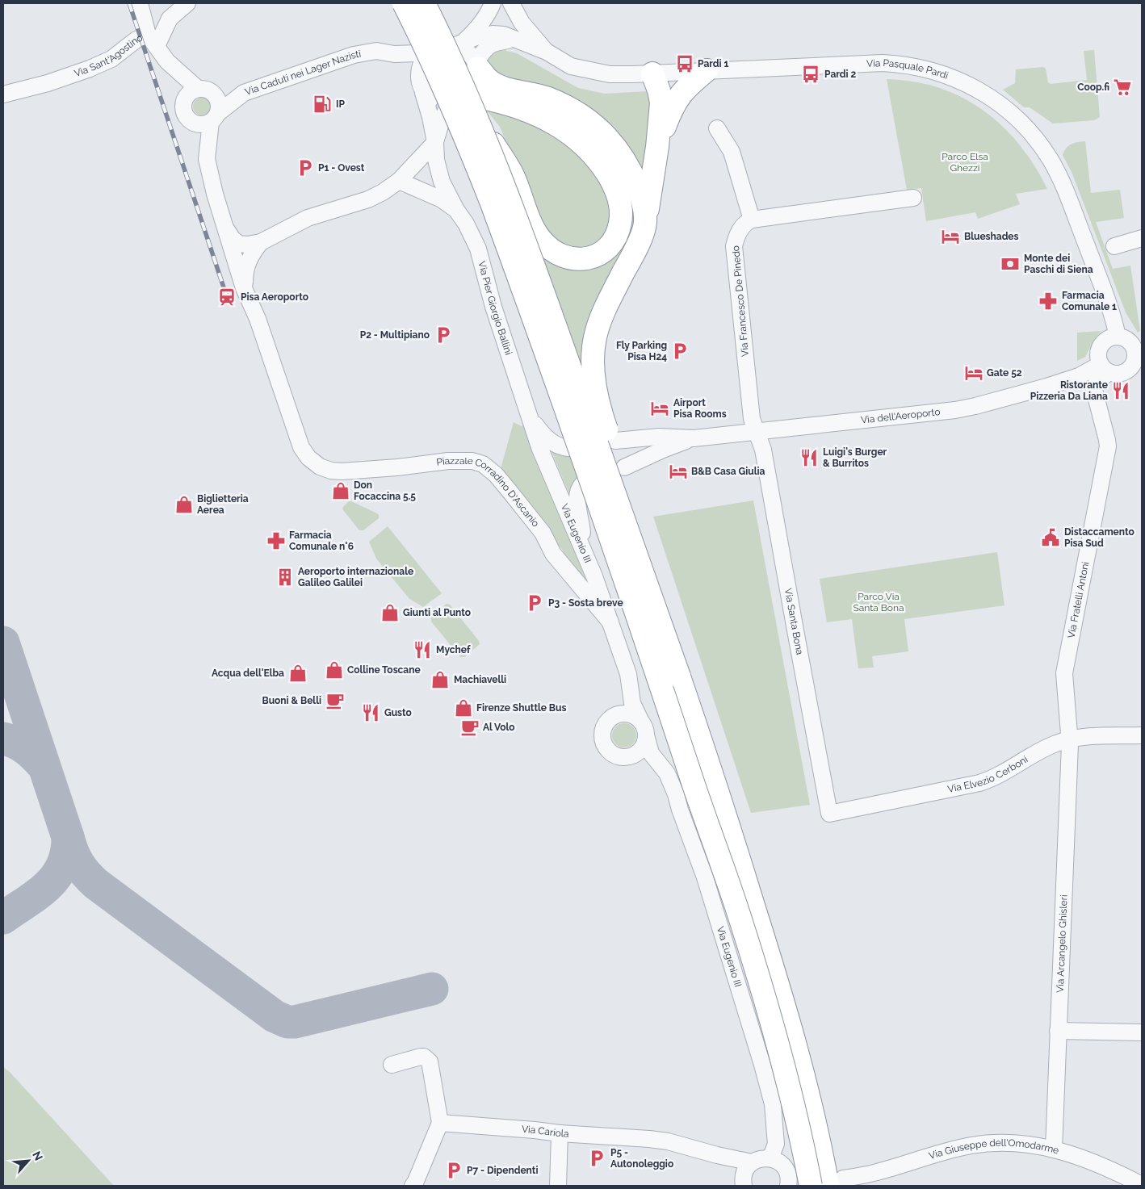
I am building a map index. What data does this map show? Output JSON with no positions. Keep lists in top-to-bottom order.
{
  "streets": {
    "street": [
      "Via Sant'Agostino",
      "Via Pasquale Pardi",
      "Via Caduti nei Lager Nazisti",
      "Via Francesco De Pinedo",
      "Via Pier Giorgio Ballini",
      "Via dell'Aeroporto",
      "Piazzale Corradino D'Ascanio",
      "Via Eugenio III",
      "Via Fratelli Antoni",
      "Via Santa Bona",
      "Via Elvezio Cerboni",
      "Via Arcangelo Ghisleri",
      "Via Cariola",
      "Via Giuseppe dell'Omodarme"
    ]
  },
  "crossings": [
    ["Via Pasquale Pardi", "Via dell'Aeroporto"],
    ["Via Pasquale Pardi", "Via Fratelli Antoni"],
    ["Via Caduti nei Lager Nazisti", "Via Pier Giorgio Ballini"],
    ["Via Francesco De Pinedo", "Via dell'Aeroporto"],
    ["Via Francesco De Pinedo", "Via Santa Bona"],
    ["Via Pier Giorgio Ballini", "Piazzale Corradino D'Ascanio"],
    ["Via Pier Giorgio Ballini", "Via Eugenio III"],
    ["Via dell'Aeroporto", "Via Fratelli Antoni"],
    ["Via dell'Aeroporto", "Via Santa Bona"],
    ["Piazzale Corradino D'Ascanio", "Via Eugenio III"],
    ["Via Fratelli Antoni", "Via Elvezio Cerboni"],
    ["Via Fratelli Antoni", "Via Arcangelo Ghisleri"],
    ["Via Santa Bona", "Via Elvezio Cerboni"],
    ["Via Elvezio Cerboni", "Via Arcangelo Ghisleri"],
    ["Via Arcangelo Ghisleri", "Via Giuseppe dell'Omodarme"]
  ],
  "parks": ["Parco Elsa Ghezzi", "Parco Via Santa Bona"],
  "places": {
    "bus stop": ["Pardi 1", "Pardi 2"],
    "supermarket": ["Coop.fi"],
    "fuel station": ["IP"],
    "parking": [
      "P1 - Ovest",
      "P2 - Multipiano",
      "Fly Parking Pisa H24",
      "P3 - Sosta breve",
      "P5 - Autonoleggio",
      "P7 - Dipendenti"
    ],
    "hotel": [
      "Blueshades",
      "Gate 52",
      "Airport Pisa Rooms",
      "B&B Casa Giulia"
    ],
    "bank": ["Monte dei Paschi di Siena"],
    "station": ["Pisa Aeroporto"],
    "pharmacy": ["Farmacia Comunale 1", "Farmacia Comunale n°6"],
    "restaurant": [
      "Ristorante Pizzeria Da Liana",
      "Luigi's Burger & Burritos",
      "Mychef",
      "Gusto"
    ],
    "shop": [
      "Don Focaccina 5.5",
      "Biglietteria Aerea",
      "Giunti al Punto",
      "Colline Toscane",
      "Acqua dell'Elba",
      "Machiavelli",
      "Firenze Shuttle Bus"
    ],
    "public building": ["Distaccamento Pisa Sud"],
    "building": ["Aeroporto internazionale Galileo Galilei"],
    "cafe": ["Buoni & Belli", "Al Volo"]
  },
  "north": "top right"
}
